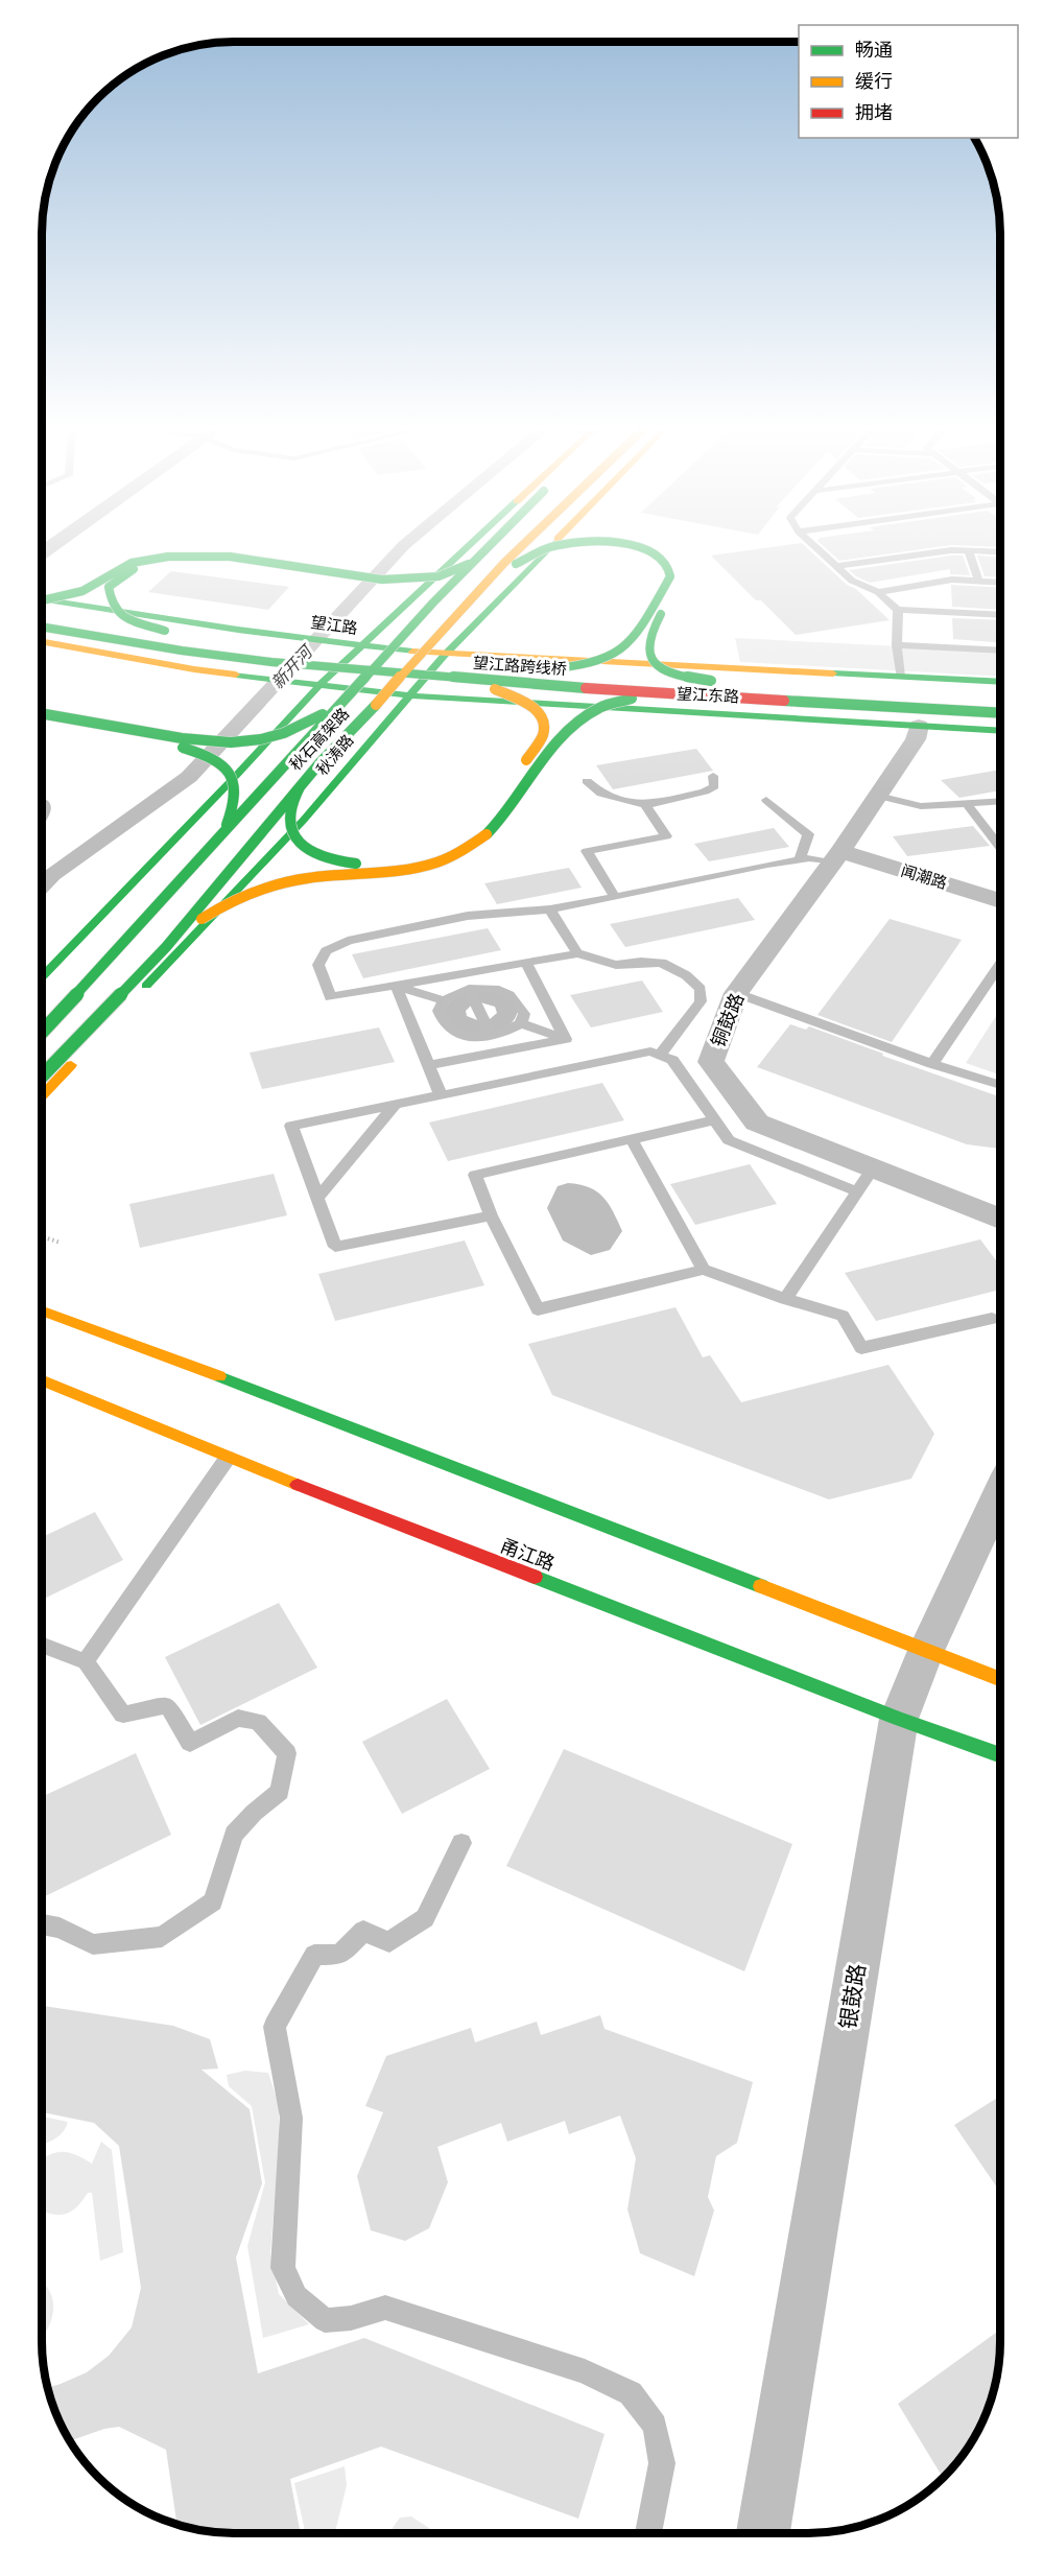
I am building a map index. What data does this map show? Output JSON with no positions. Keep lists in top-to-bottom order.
{
  "streets": {
    "main road": [
      "望江路",
      "望江路跨线桥",
      "望江东路",
      "秋石高架路",
      "秋涛路",
      "甬江路"
    ],
    "street": ["闻潮路", "铜鼓路", "银鼓路"]
  },
  "crossings": [
    ["望江路", "望江东路"],
    ["望江路", "秋涛路"],
    ["望江东路", "秋涛路"],
    ["望江东路", "铜鼓路"],
    ["闻潮路", "铜鼓路"],
    ["甬江路", "银鼓路"]
  ],
  "water": ["新开河"],
  "legend": ["畅通", "缓行", "拥堵"]
}
